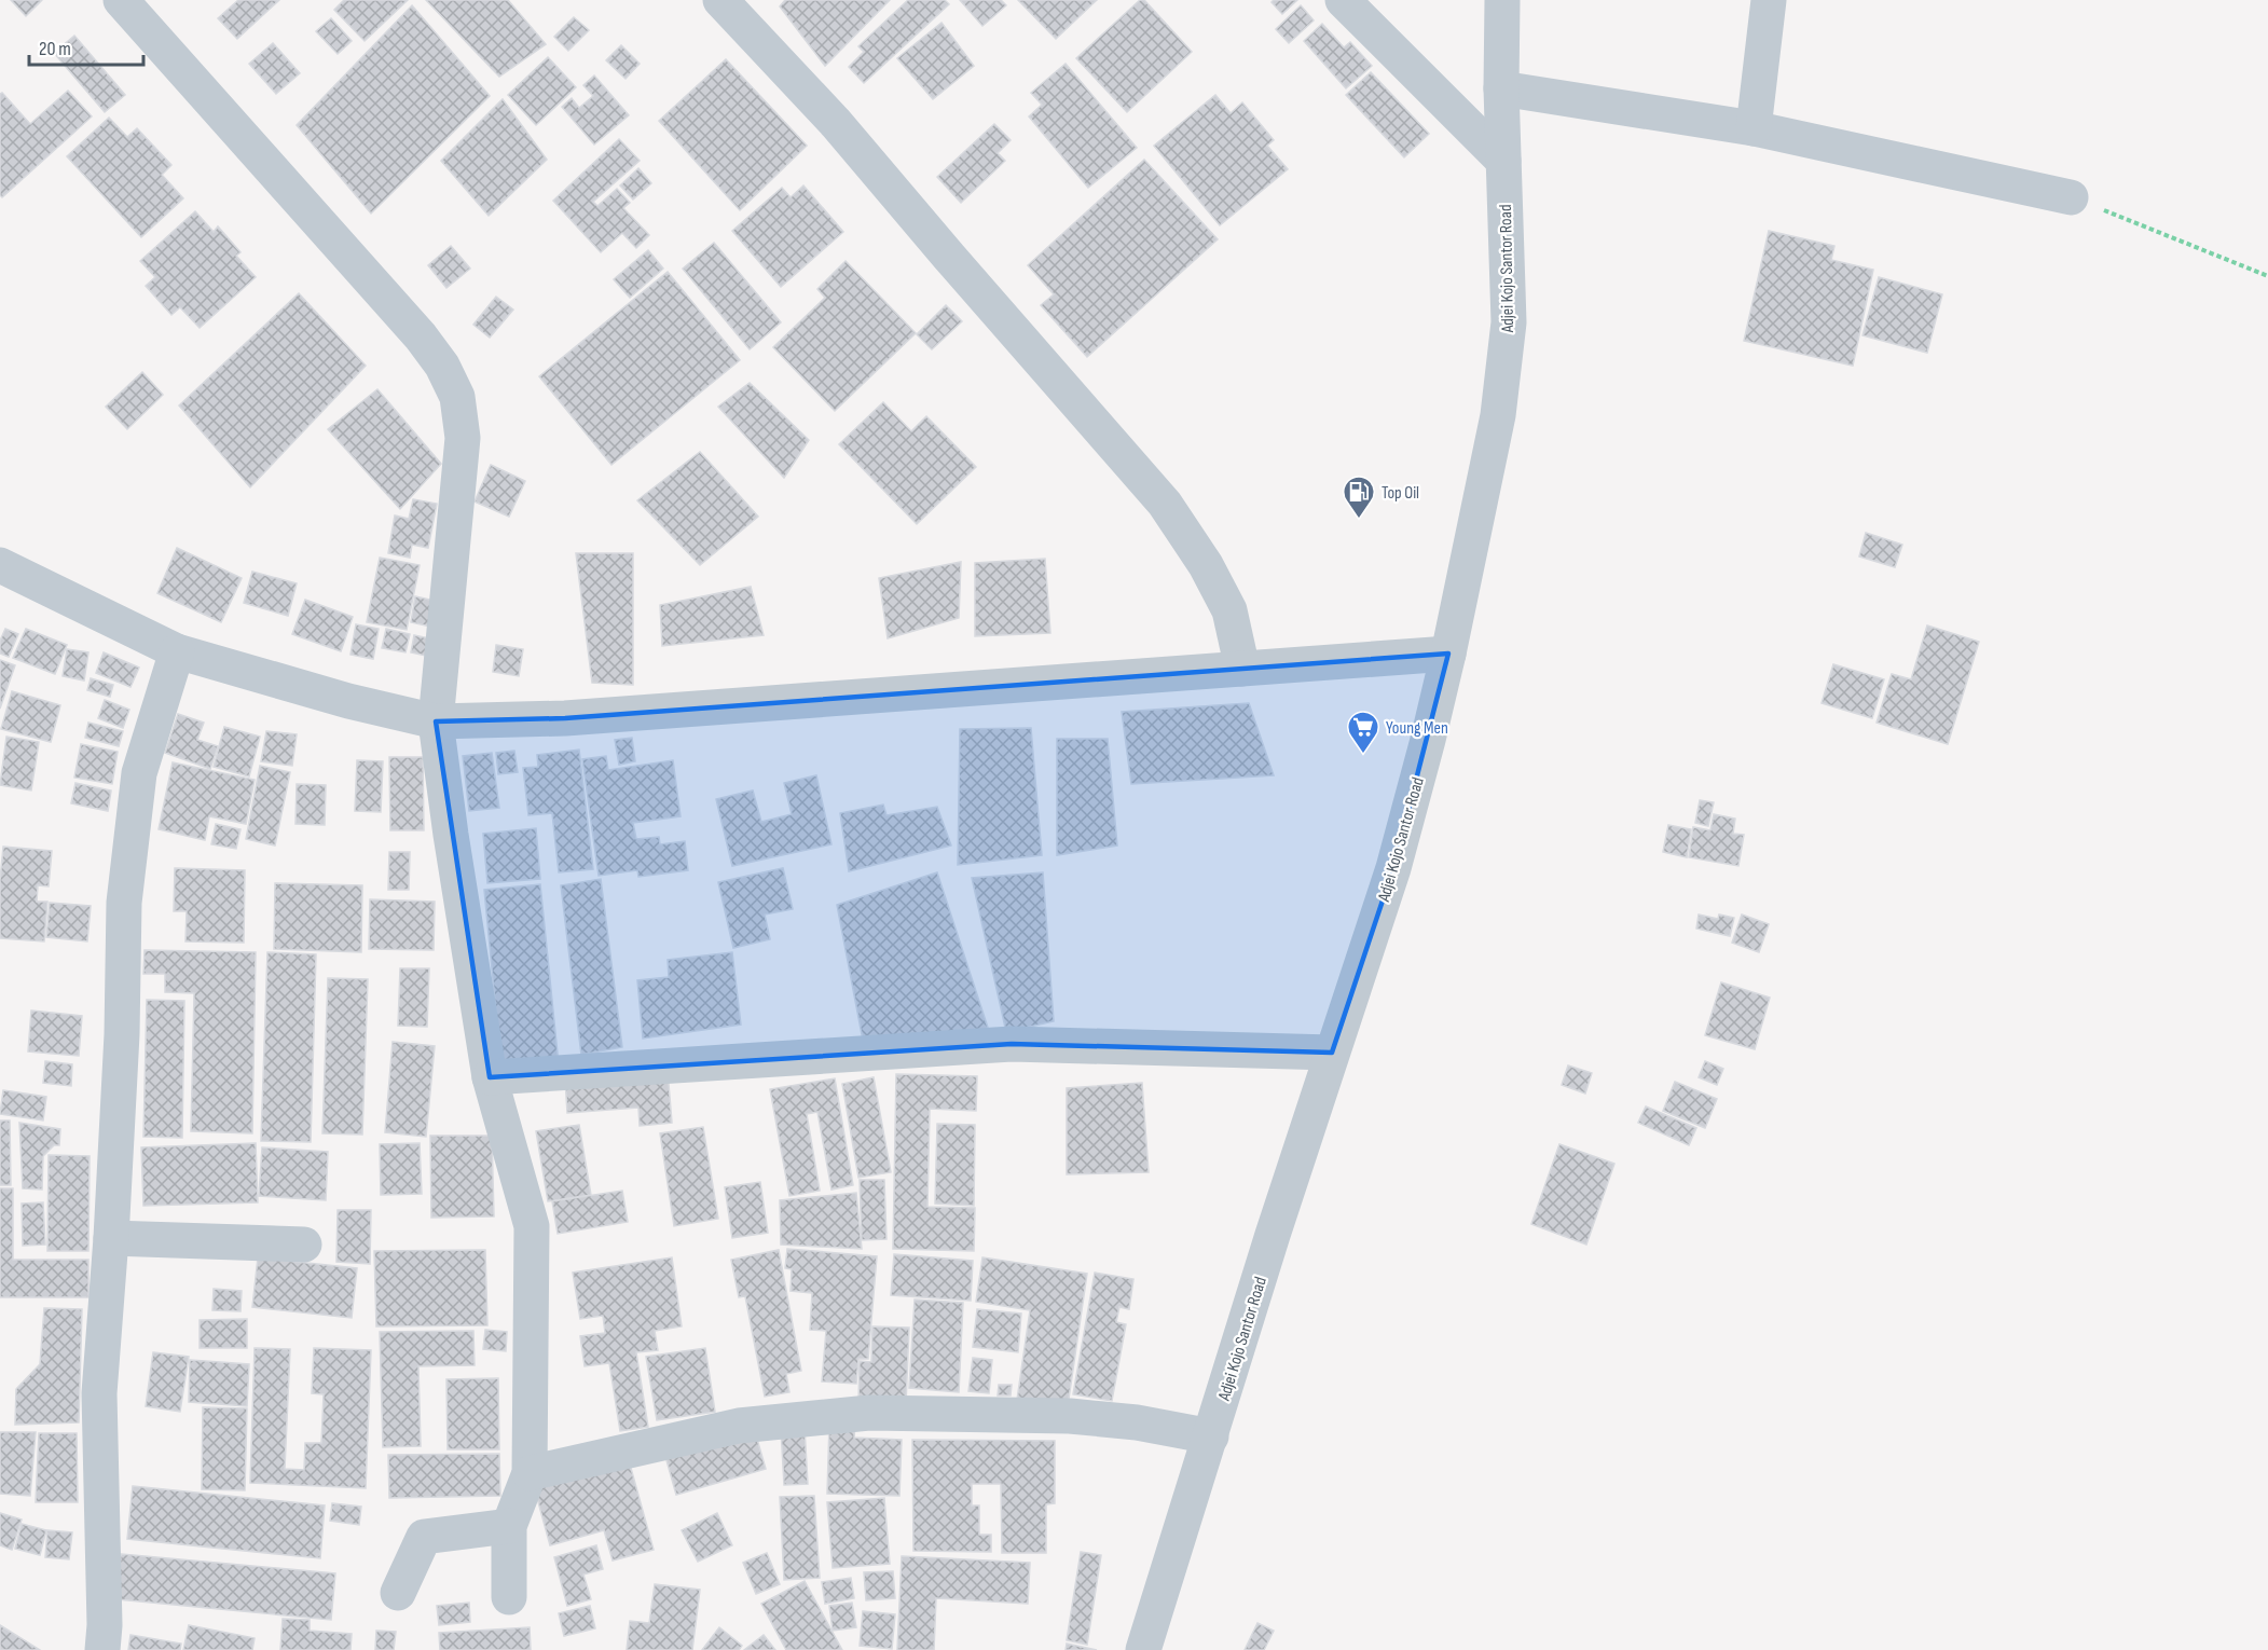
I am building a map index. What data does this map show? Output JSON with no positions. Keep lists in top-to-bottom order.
{
  "streets": {
    "street": ["Adjei Kojo Santor Road"]
  },
  "places": {
    "fuel station": ["Top Oil"],
    "supermarket": ["Young Men"]
  },
  "scale_bar": "20 m"
}
